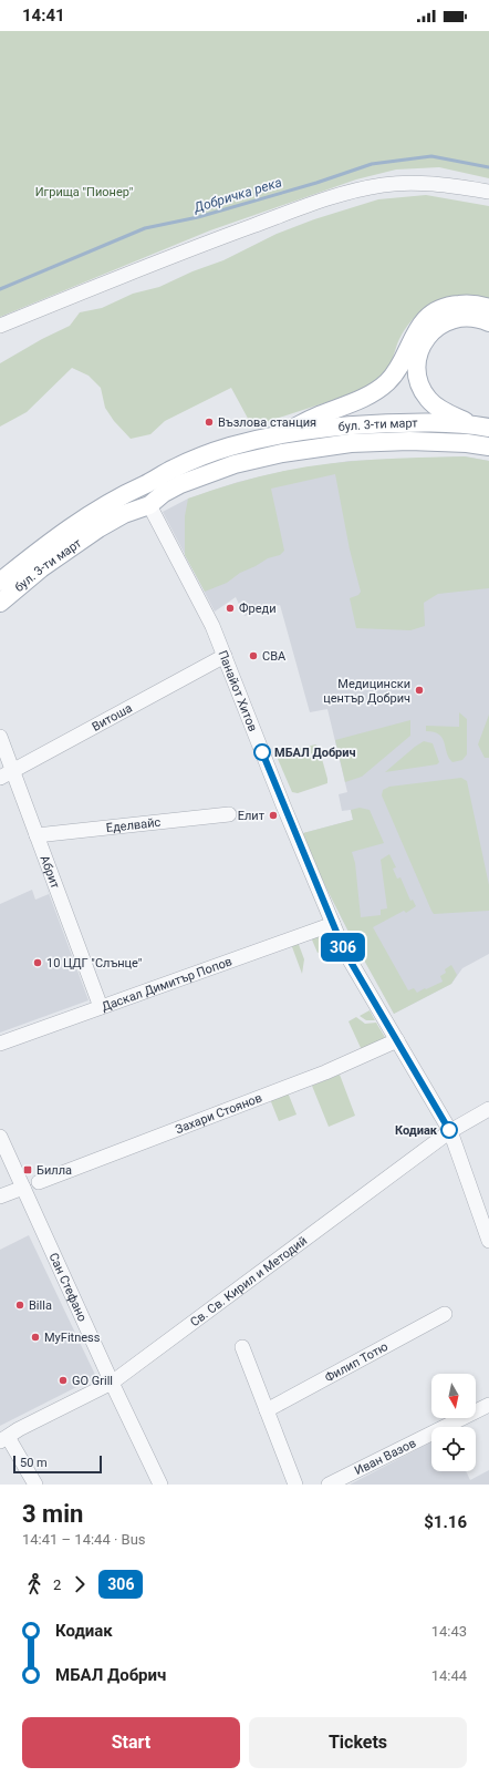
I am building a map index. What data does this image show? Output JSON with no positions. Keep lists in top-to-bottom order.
{
  "streets": {
    "main road": ["бул. 3-ти март"],
    "street": [
      "Панайот Хитов",
      "Витоша",
      "Еделвайс",
      "Абрит",
      "Даскал Димитър Попов",
      "Захари Стоянов",
      "Св. Св. Кирил и Методий",
      "Сан Стефано",
      "Филип Тотю",
      "Иван Вазов"
    ]
  },
  "crossings": [
    ["бул. 3-ти март", "Панайот Хитов"],
    ["Панайот Хитов", "Витоша"],
    ["Панайот Хитов", "Даскал Димитър Попов"],
    ["Панайот Хитов", "Захари Стоянов"],
    ["Панайот Хитов", "Св. Св. Кирил и Методий"],
    ["Витоша", "Абрит"],
    ["Еделвайс", "Абрит"],
    ["Абрит", "Даскал Димитър Попов"],
    ["Св. Св. Кирил и Методий", "Сан Стефано"]
  ],
  "water": ["Добричка река"],
  "parks": ["Игрища \"Пионер\""],
  "places": {
    "other": [
      "Възлова станция",
      "Фреди",
      "CBA",
      "Медицински център Добрич",
      "МБАЛ Добрич",
      "Елит",
      "10 ЦДГ \"Слънце\"",
      "Кодиак",
      "Billa",
      "MyFitness",
      "GO Grill"
    ],
    "transit": ["Билла"]
  },
  "lines": ["bus line 306"],
  "scale_bar": "50 m",
  "north": "bottom",
  "page": {
    "status": "14:41",
    "on_map": "306",
    "scale": "50 m",
    "heading": ["3 min", "14:41 – 14:44 · Bus", "$1.16"],
    "legs": ["2", "306"],
    "list": [
      {
        "name": "Кодиак",
        "value": "14:43"
      },
      {
        "name": "МБАЛ Добрич",
        "value": "14:44"
      }
    ],
    "buttons": ["Start", "Tickets"]
  }
}
